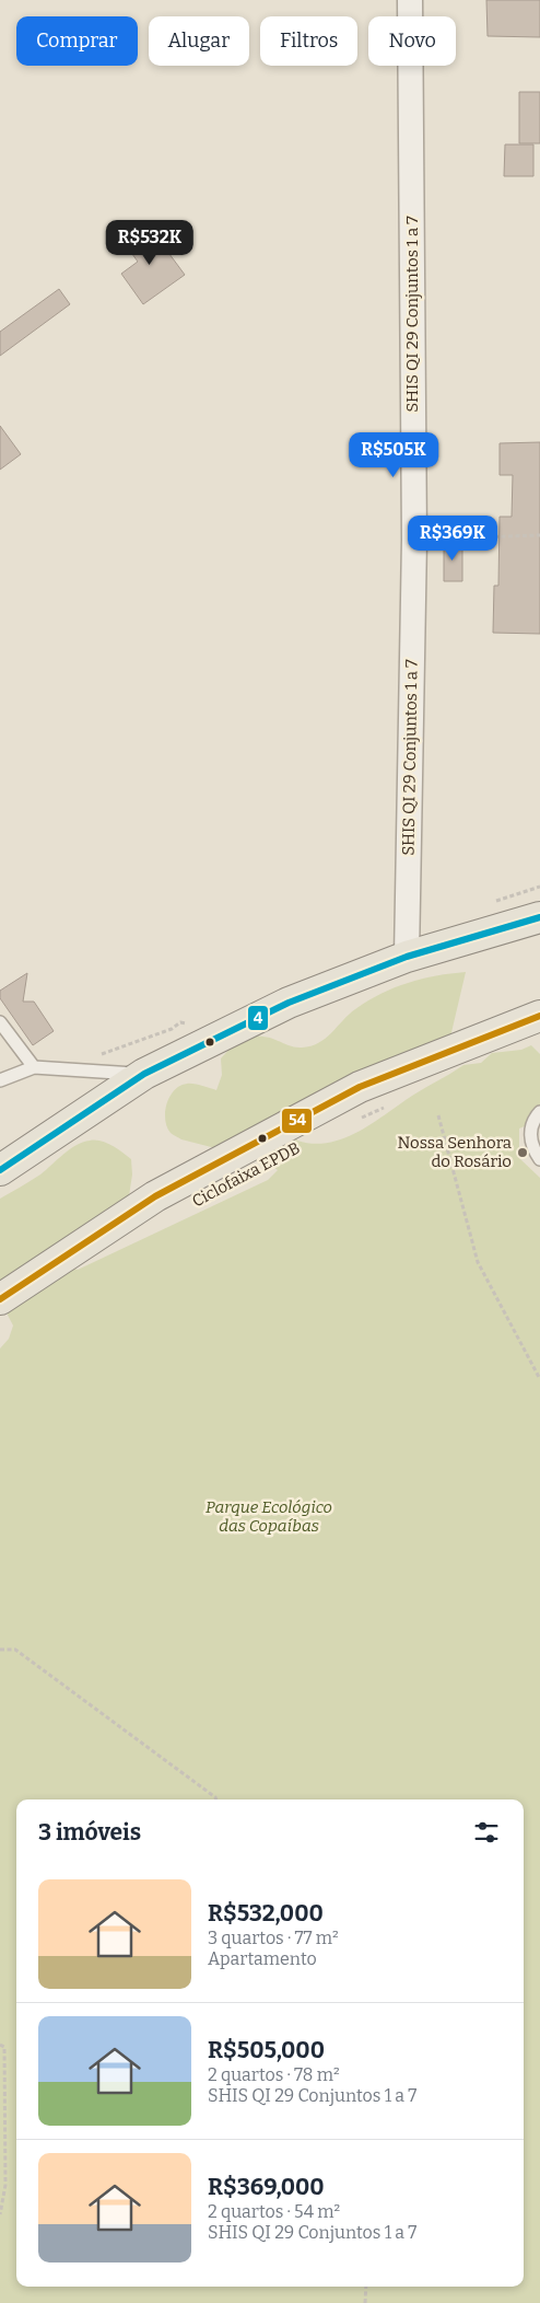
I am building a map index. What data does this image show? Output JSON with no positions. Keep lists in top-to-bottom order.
{
  "streets": {
    "street": ["SHIS QI 29 Conjuntos 1 a 7"]
  },
  "parks": ["Parque Ecológico das Copaíbas"],
  "places": ["Nossa Senhora do Rosário"],
  "lines": ["transit line 4", "transit line 54"],
  "page": {
    "chip": [
      "Comprar",
      "Alugar",
      "Filtros",
      "Novo"
    ],
    "price": ["R$532K", "R$505K", "R$369K"],
    "heading": "3 imóveis",
    "list": [
      {
        "name": "R$532,000",
        "note": "3 quartos · 77 m² · Apartamento"
      },
      {
        "name": "R$505,000",
        "note": "2 quartos · 78 m² · SHIS QI 29 Conjuntos 1 a 7"
      },
      {
        "name": "R$369,000",
        "note": "2 quartos · 54 m² · SHIS QI 29 Conjuntos 1 a 7"
      }
    ]
  }
}
